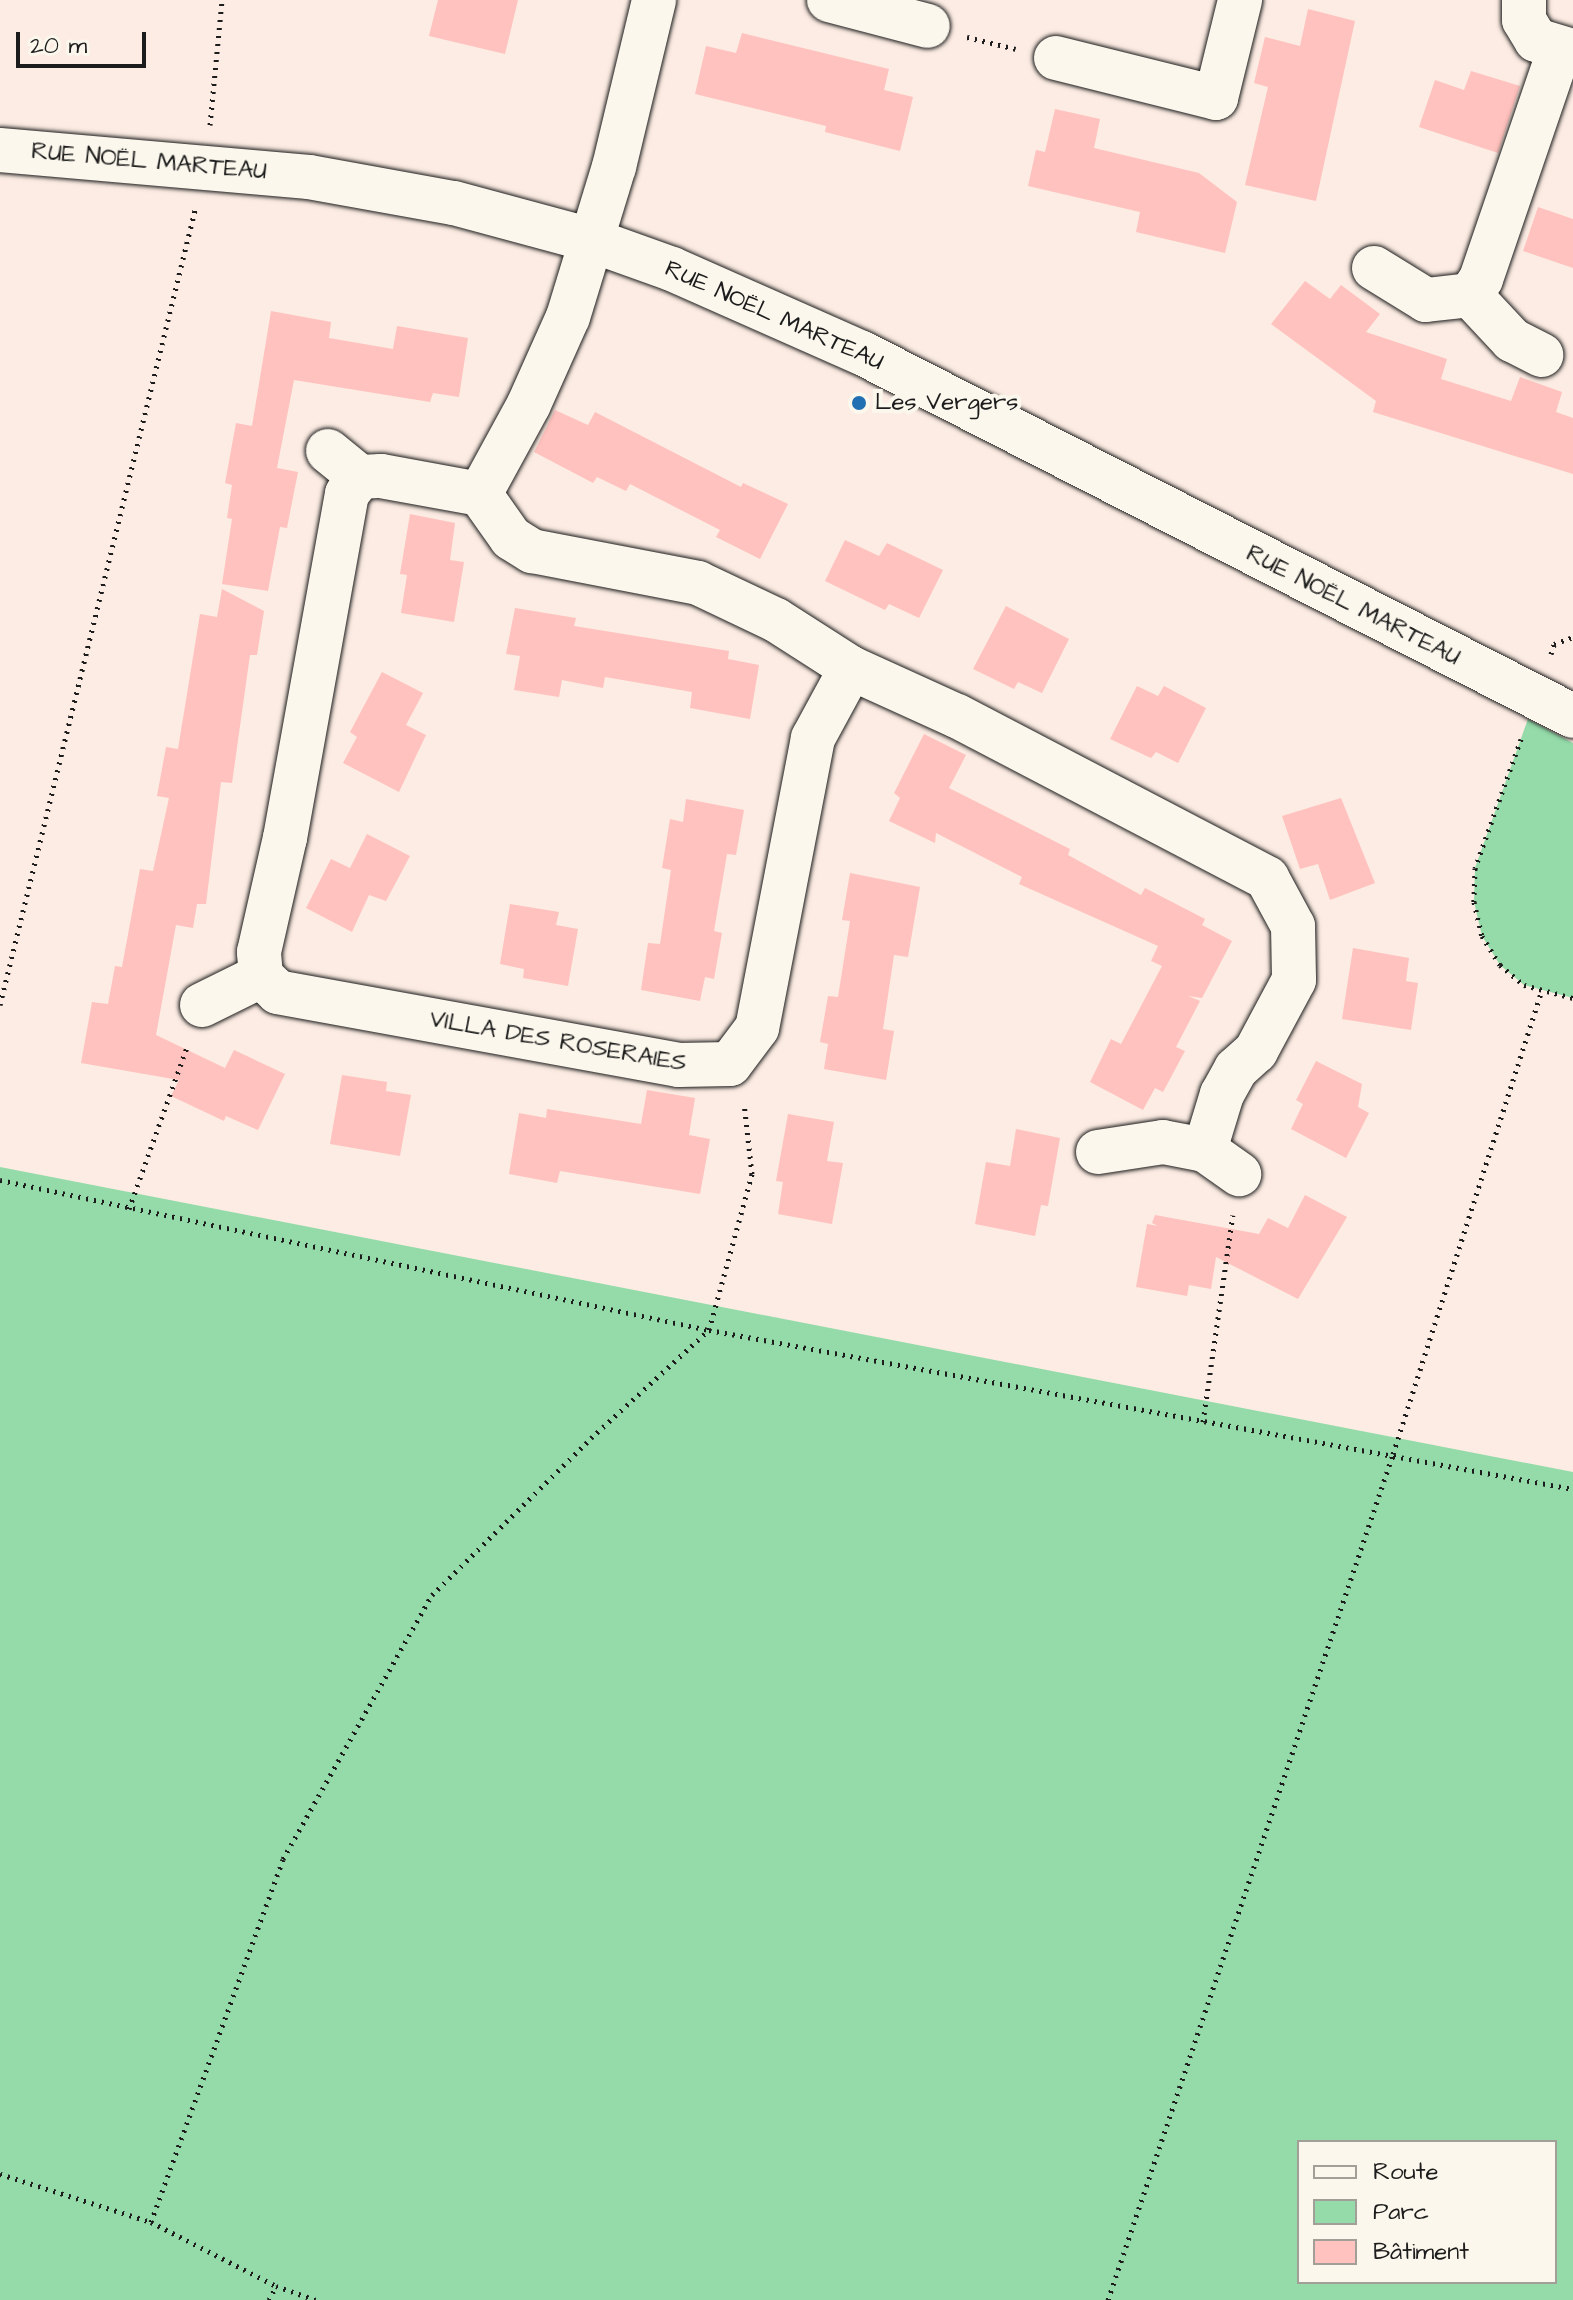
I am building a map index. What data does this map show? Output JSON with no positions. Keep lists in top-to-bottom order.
{
  "streets": {
    "street": ["RUE NOËL MARTEAU", "VILLA DES ROSERAIES"]
  },
  "places": ["Les Vergers"],
  "legend": ["Route", "Parc", "Bâtiment"],
  "scale_bar": "20 m"
}
